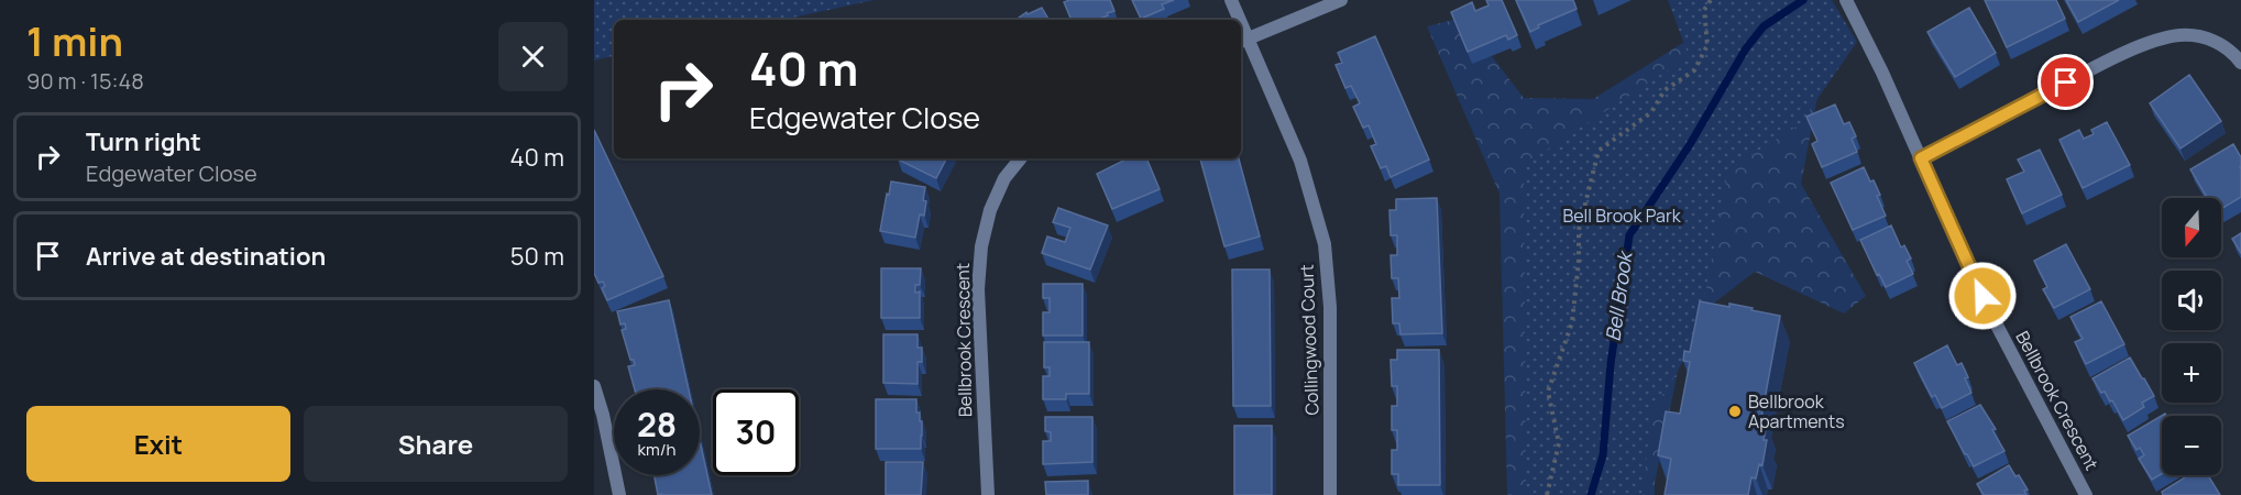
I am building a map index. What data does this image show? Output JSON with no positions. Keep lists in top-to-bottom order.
{
  "streets": {
    "street": ["Bellbrook Crescent", "Collingwood Court"]
  },
  "water": ["Bell Brook"],
  "parks": ["Bell Brook Park"],
  "places": ["Bellbrook Apartments"],
  "north": "bottom",
  "page": {
    "heading": ["1 min", "90 m · 15:48"],
    "turn": ["40 m", "Edgewater Close"],
    "list": [
      {
        "name": "Turn right",
        "note": "Edgewater Close",
        "value": "40 m"
      },
      {
        "name": "Arrive at destination",
        "value": "50 m"
      }
    ],
    "map_buttons": ["+", "−"],
    "speed": "28 km/h",
    "limit": "30",
    "buttons": ["Exit", "Share"]
  }
}
